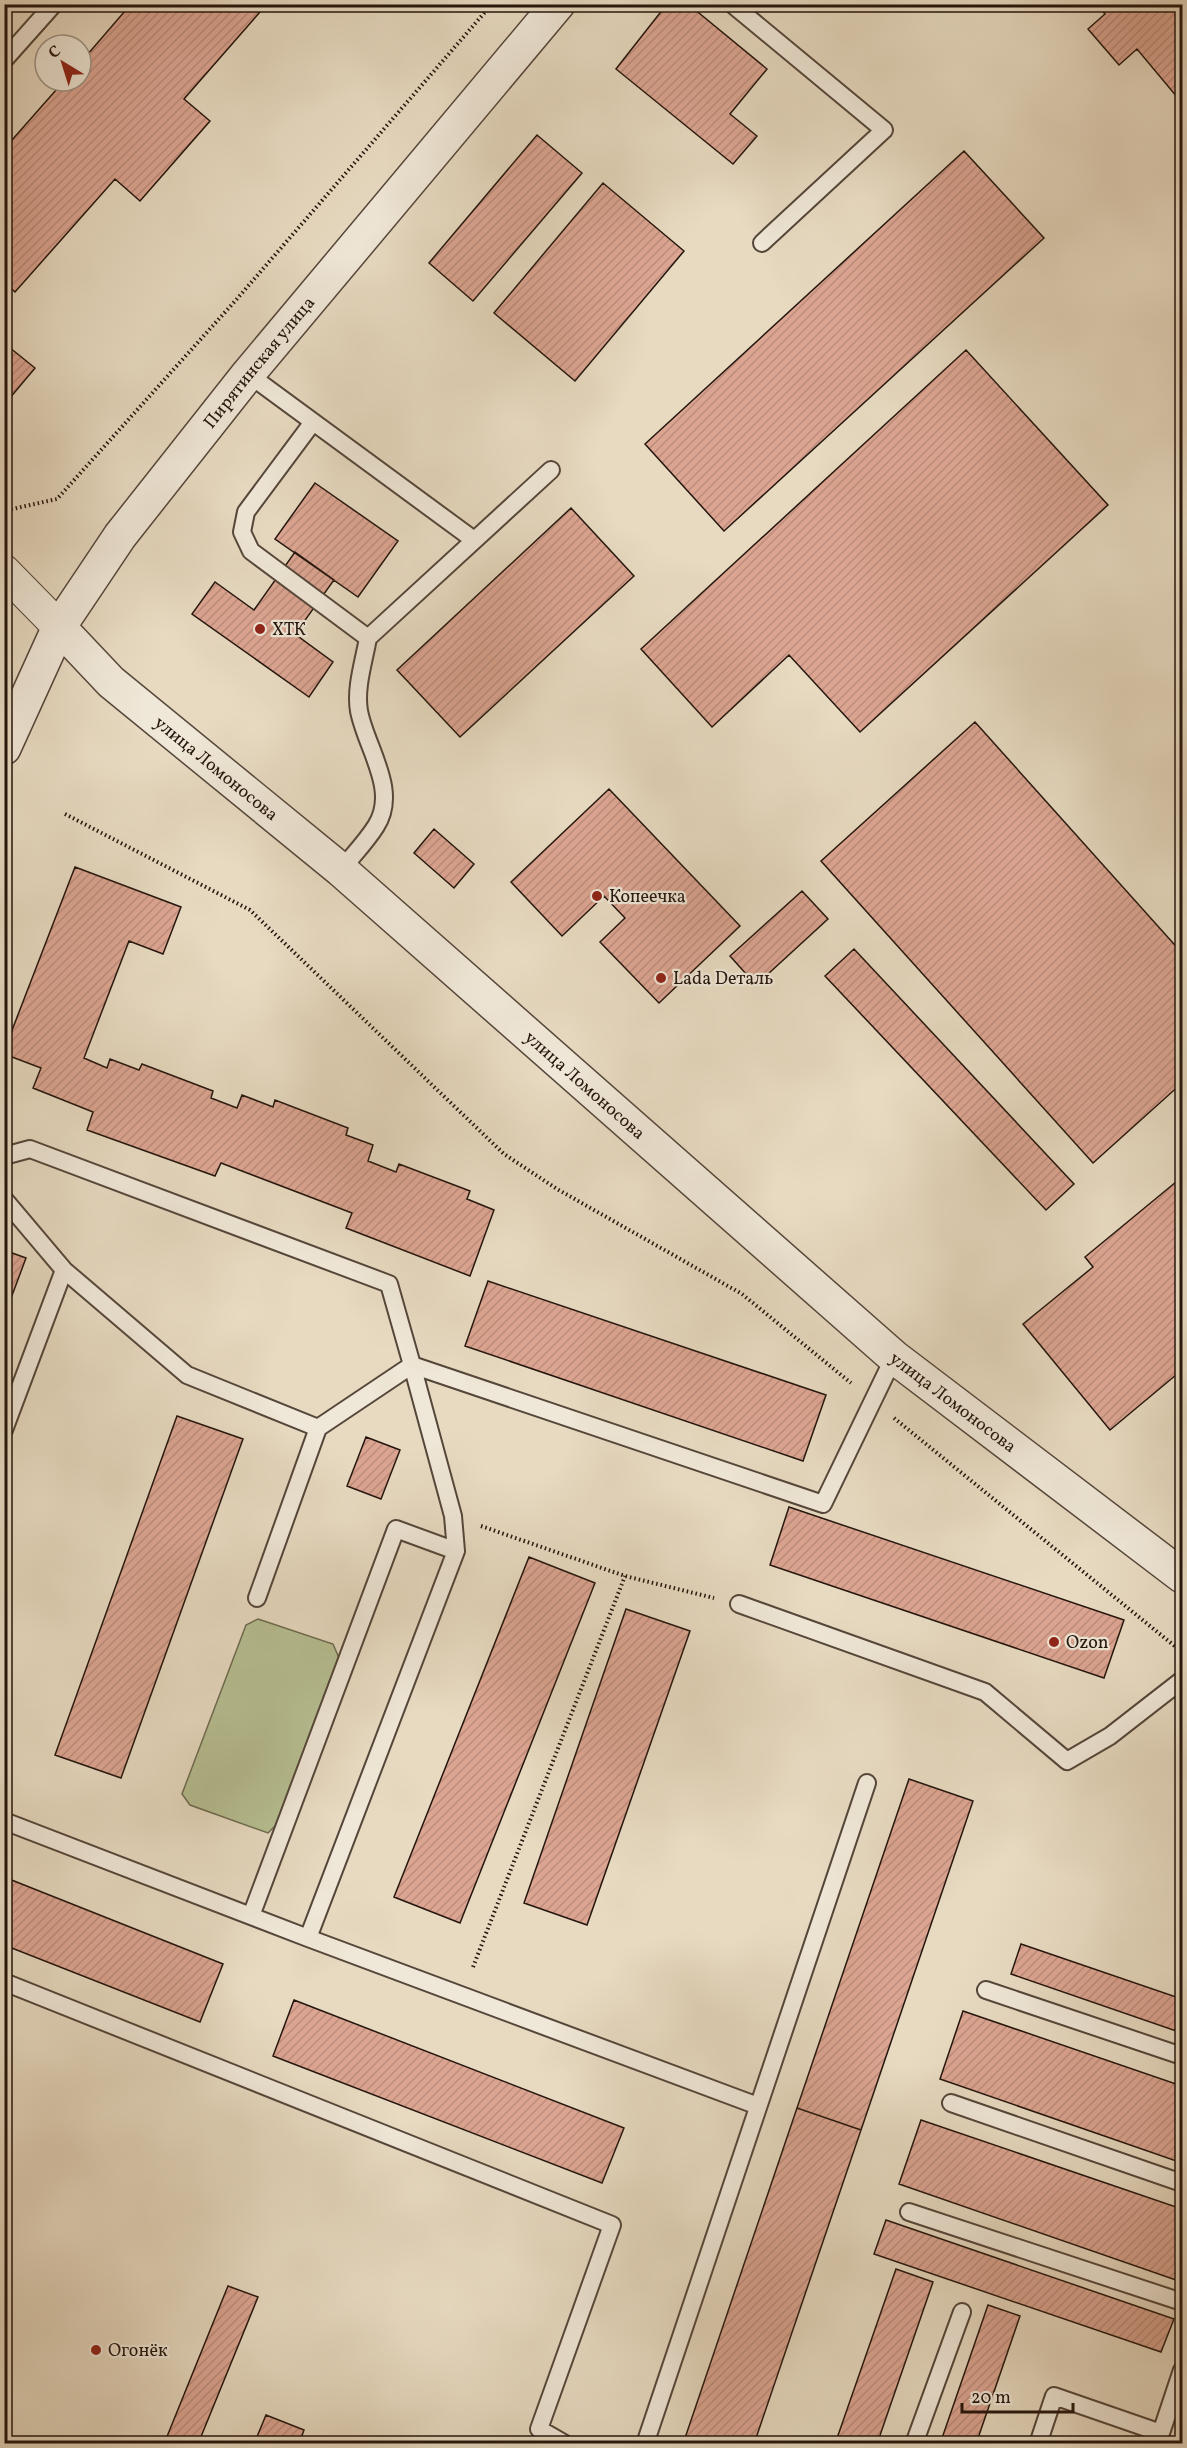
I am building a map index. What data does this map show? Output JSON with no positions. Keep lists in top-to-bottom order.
{
  "streets": {
    "street": ["Пирятинская улица", "улица Ломоносова"]
  },
  "crossings": [
    ["Пирятинская улица", "улица Ломоносова"]
  ],
  "places": [
    "ХТК",
    "Копеечка",
    "Lada Dеталь",
    "Ozon",
    "Огонёк"
  ],
  "scale_bar": "20 m",
  "north": "top left"
}
